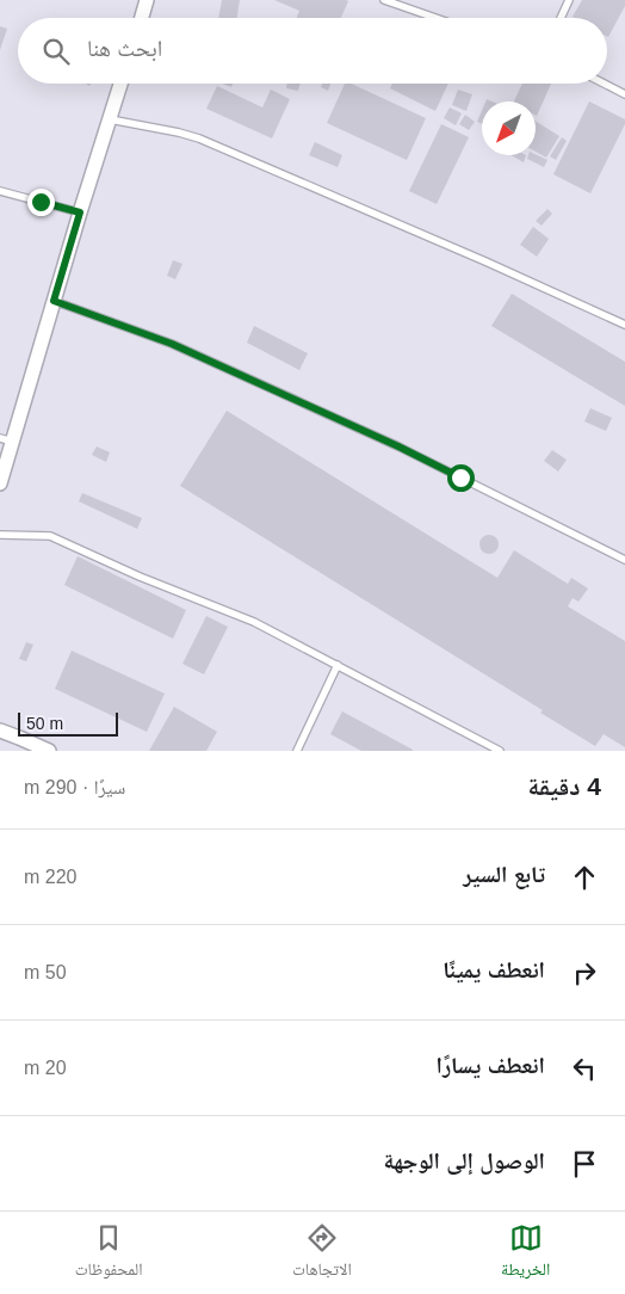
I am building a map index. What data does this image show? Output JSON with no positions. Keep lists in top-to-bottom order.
{
  "scale_bar": "50 m",
  "north": "bottom left",
  "page": {
    "search": "ابحث هنا",
    "scale": "50 m",
    "heading": ["4 دقيقة", "سيرًا · 290 m"],
    "list": [
      ["تابع السير", "220 m"],
      ["انعطف يمينًا", "50 m"],
      ["انعطف يسارًا", "20 m"],
      "الوصول إلى الوجهة"
    ],
    "nav": ["الخريطة", "الاتجاهات", "المحفوظات"]
  }
}
